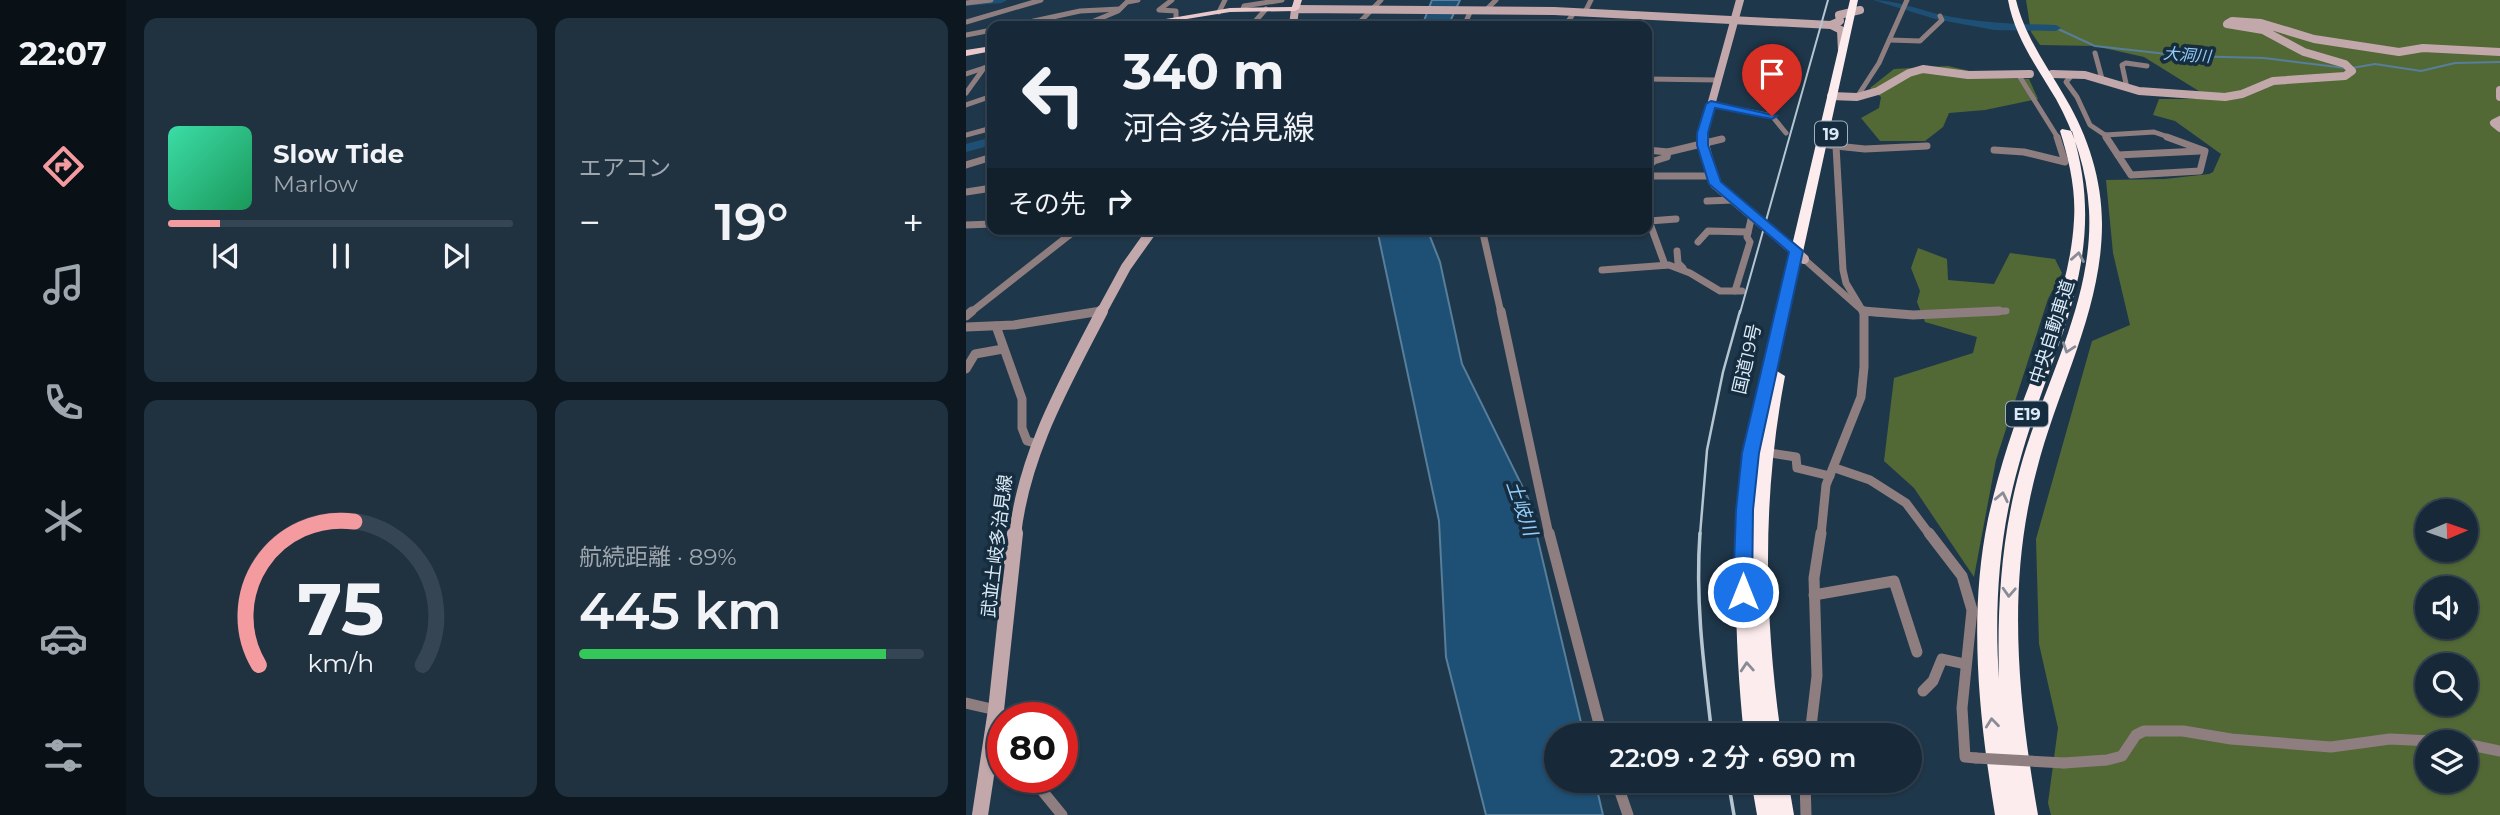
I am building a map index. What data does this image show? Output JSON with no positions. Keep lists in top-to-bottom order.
{
  "streets": {
    "highway": [
      "19",
      "中央自動車道",
      "国道19号",
      "E19"
    ],
    "street": ["武並土岐多治見線"]
  },
  "water": ["大洞川", "土岐川"],
  "north": "right",
  "page": {
    "tabs": "22:07",
    "tile": [
      "エアコン",
      ["航続距離 · 89%", "445 km"]
    ],
    "turn": ["340 m", "河合多治見線"],
    "song": ["Slow Tide", "Marlow"],
    "then": "その先",
    "heat": ["−", "19°", "+"],
    "limit": "80",
    "trip": "22:09 · 2 分 · 690 m",
    "gauge": ["75", "km/h"]
  }
}
